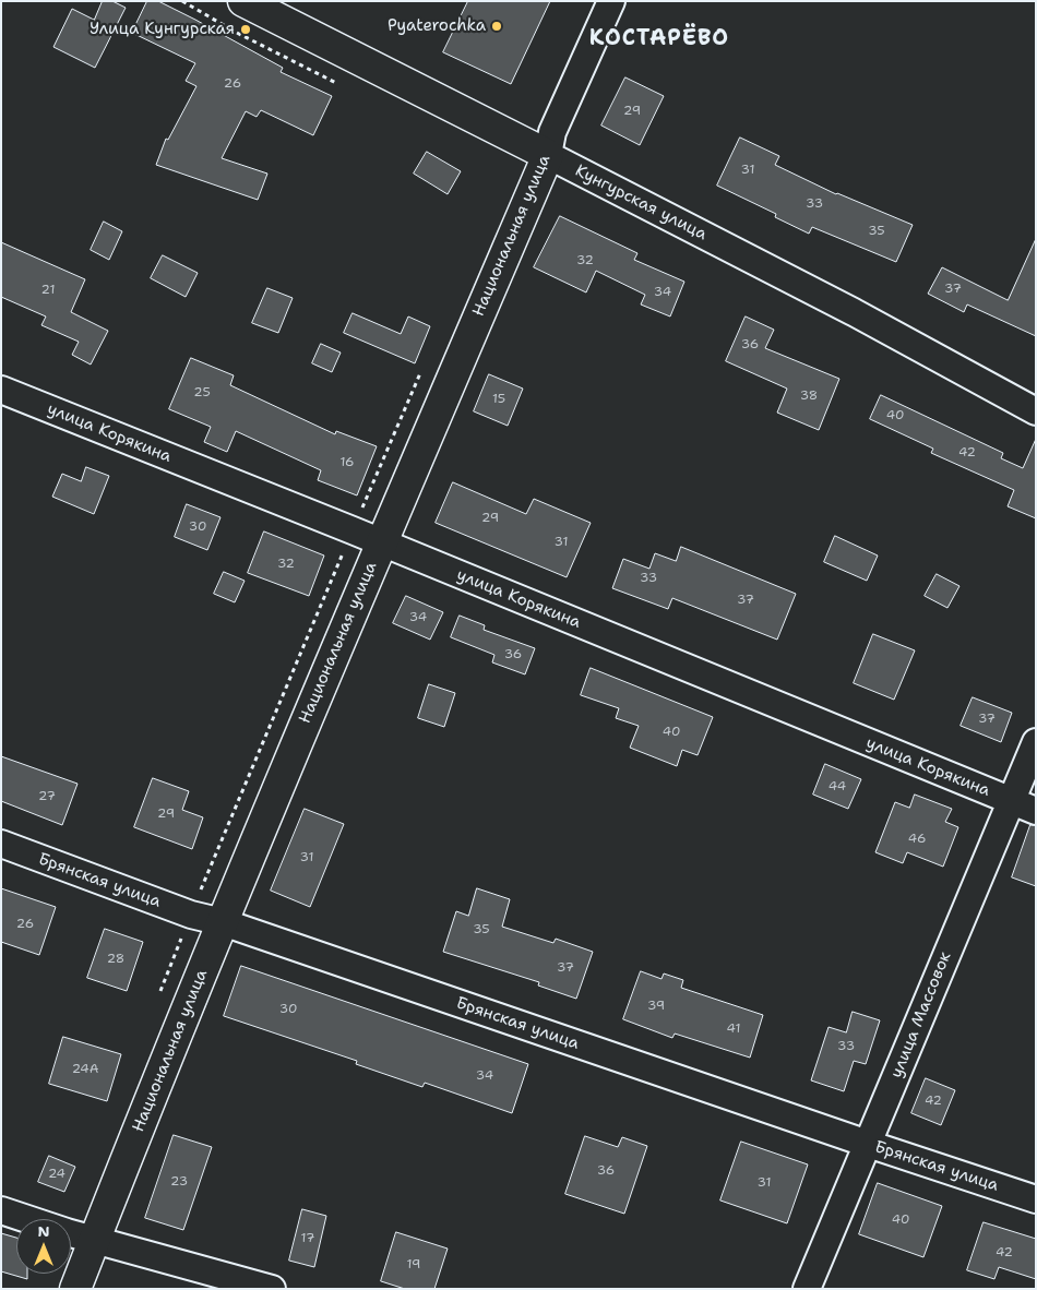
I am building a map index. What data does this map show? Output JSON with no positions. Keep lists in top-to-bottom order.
{
  "streets": {
    "street": [
      "Кунгурская улица",
      "Национальная улица",
      "улица Корякина",
      "Брянская улица",
      "улица Массовок"
    ]
  },
  "crossings": [
    ["Кунгурская улица", "Национальная улица"],
    ["Национальная улица", "улица Корякина"],
    ["Национальная улица", "Брянская улица"],
    ["улица Корякина", "улица Массовок"],
    ["Брянская улица", "улица Массовок"]
  ],
  "districts": ["КОСТАРЁВО"],
  "places": ["Pyaterochka", "Улица Кунгурская"],
  "house_numbers": [
    "26",
    "29",
    "31",
    "33",
    "35",
    "32",
    "37",
    "21",
    "34",
    "36",
    "25",
    "38",
    "15",
    "40",
    "42",
    "16",
    "29",
    "30",
    "31",
    "32",
    "33",
    "37",
    "34",
    "36",
    "37",
    "40",
    "44",
    "27",
    "29",
    "46",
    "31",
    "26",
    "35",
    "28",
    "37",
    "39",
    "30",
    "41",
    "33",
    "24А",
    "34",
    "42",
    "36",
    "24",
    "23",
    "31",
    "40",
    "17",
    "42",
    "19"
  ],
  "north": "top"
}
